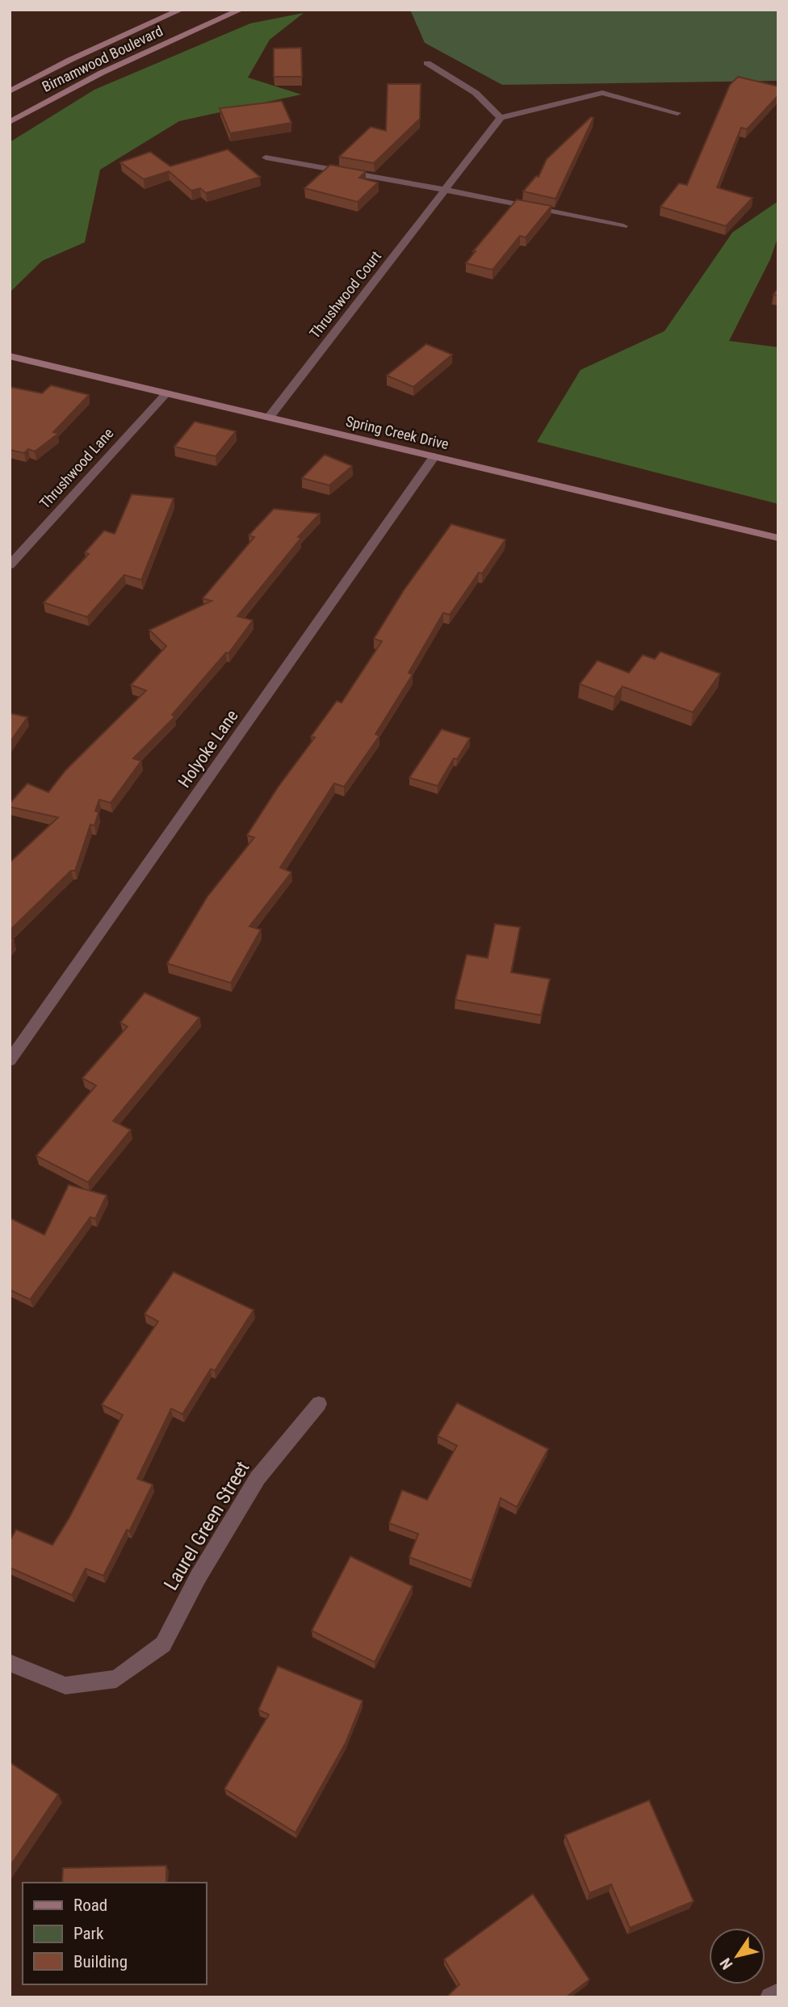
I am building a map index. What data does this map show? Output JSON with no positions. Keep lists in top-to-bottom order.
{
  "streets": {
    "street": [
      "Birnamwood Boulevard",
      "Thrushwood Court",
      "Spring Creek Drive",
      "Thrushwood Lane",
      "Holyoke Lane",
      "Laurel Green Street"
    ]
  },
  "crossings": [
    ["Thrushwood Court", "Spring Creek Drive"],
    ["Spring Creek Drive", "Thrushwood Lane"],
    ["Spring Creek Drive", "Holyoke Lane"]
  ],
  "legend": ["Road", "Park", "Building"],
  "north": "bottom left"
}
